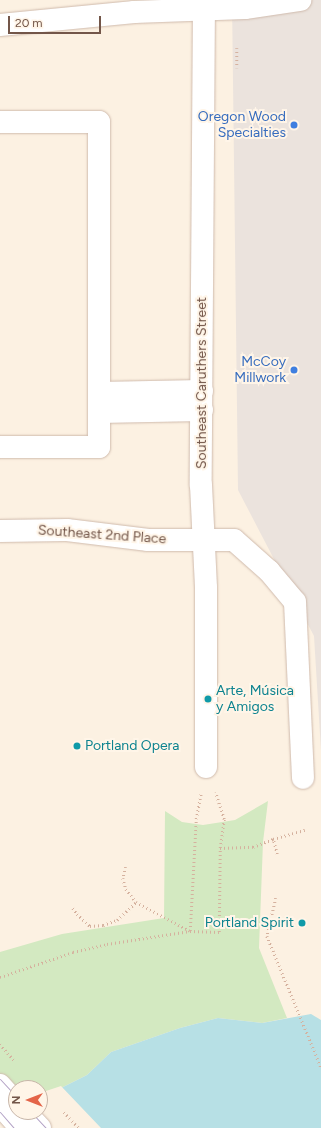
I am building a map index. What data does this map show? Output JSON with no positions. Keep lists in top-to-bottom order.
{
  "streets": {
    "street": ["Southeast Caruthers Street", "Southeast 2nd Place"]
  },
  "crossings": [
    ["Southeast Caruthers Street", "Southeast 2nd Place"]
  ],
  "places": [
    "Oregon Wood Specialties",
    "McCoy Millwork",
    "Arte, Música y Amigos",
    "Portland Opera",
    "Portland Spirit"
  ],
  "scale_bar": "20 m",
  "north": "left"
}
